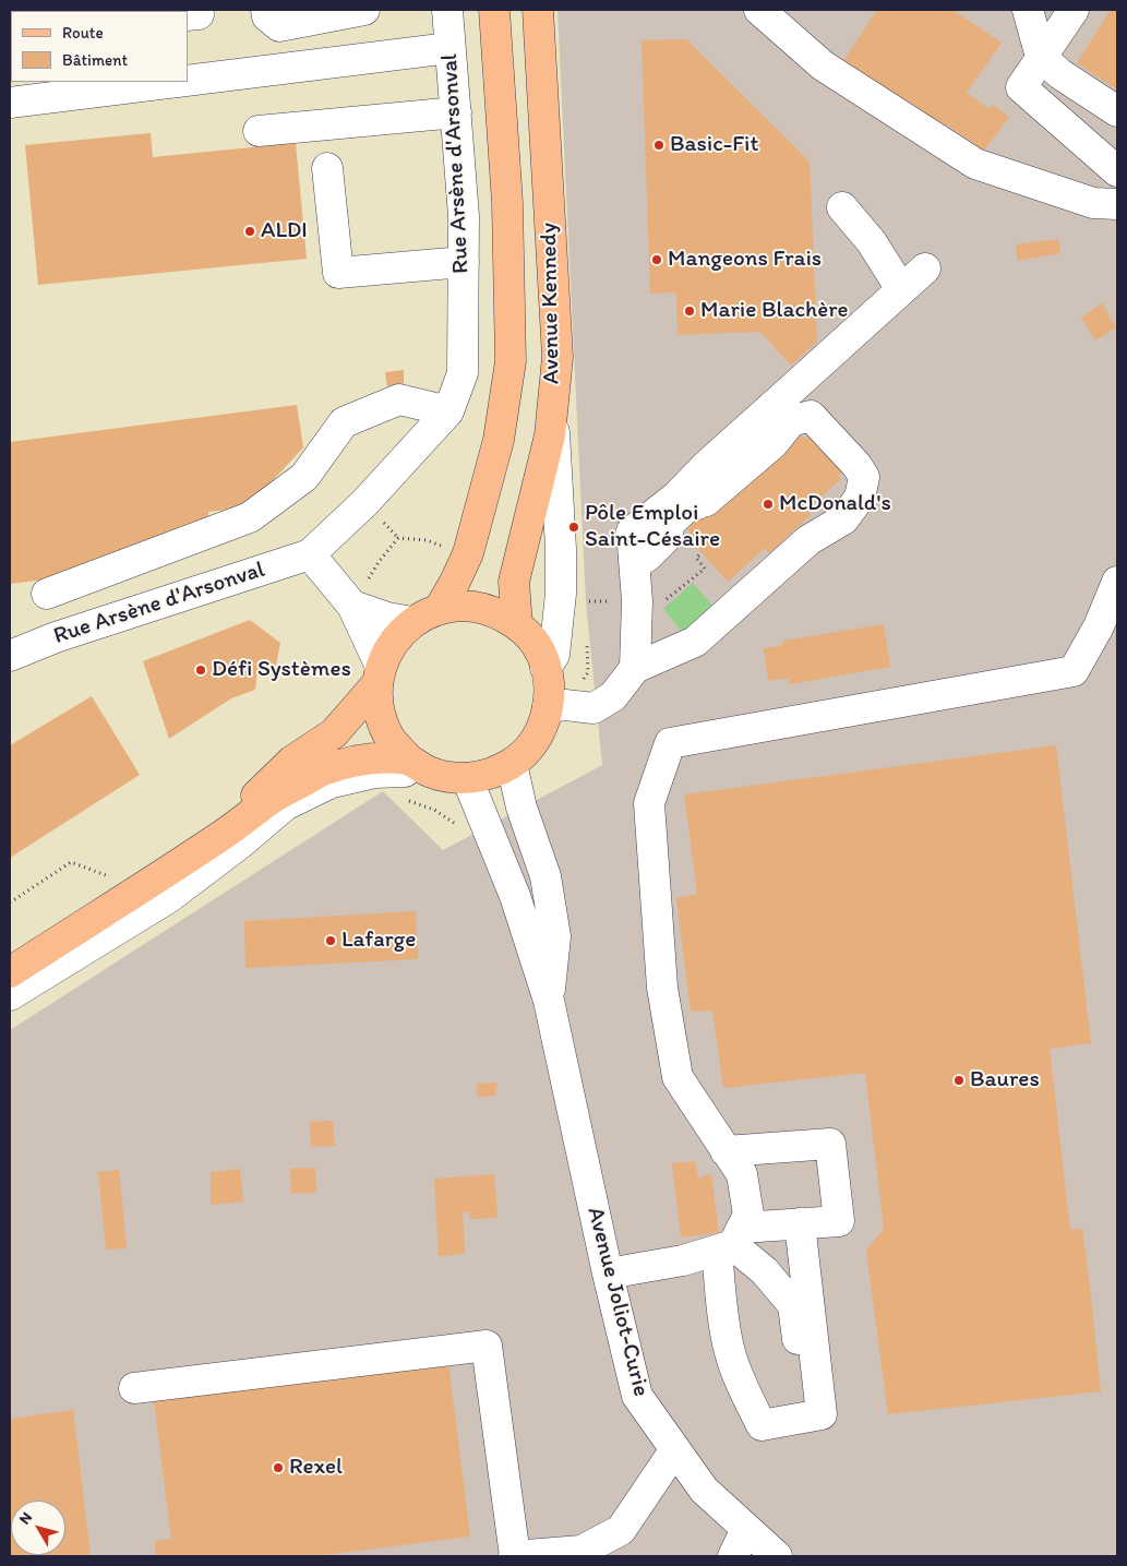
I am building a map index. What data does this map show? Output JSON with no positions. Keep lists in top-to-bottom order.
{
  "streets": {
    "main road": ["Avenue Kennedy"],
    "street": ["Rue Arsène d'Arsonval", "Avenue Joliot-Curie"]
  },
  "crossings": [
    ["Avenue Kennedy", "Avenue Joliot-Curie"]
  ],
  "places": [
    "Basic-Fit",
    "ALDI",
    "Mangeons Frais",
    "Marie Blachère",
    "McDonald's",
    "Pôle Emploi Saint-Césaire",
    "Défi Systèmes",
    "Lafarge",
    "Baures",
    "Rexel"
  ],
  "legend": ["Route", "Bâtiment"],
  "north": "top left"
}
